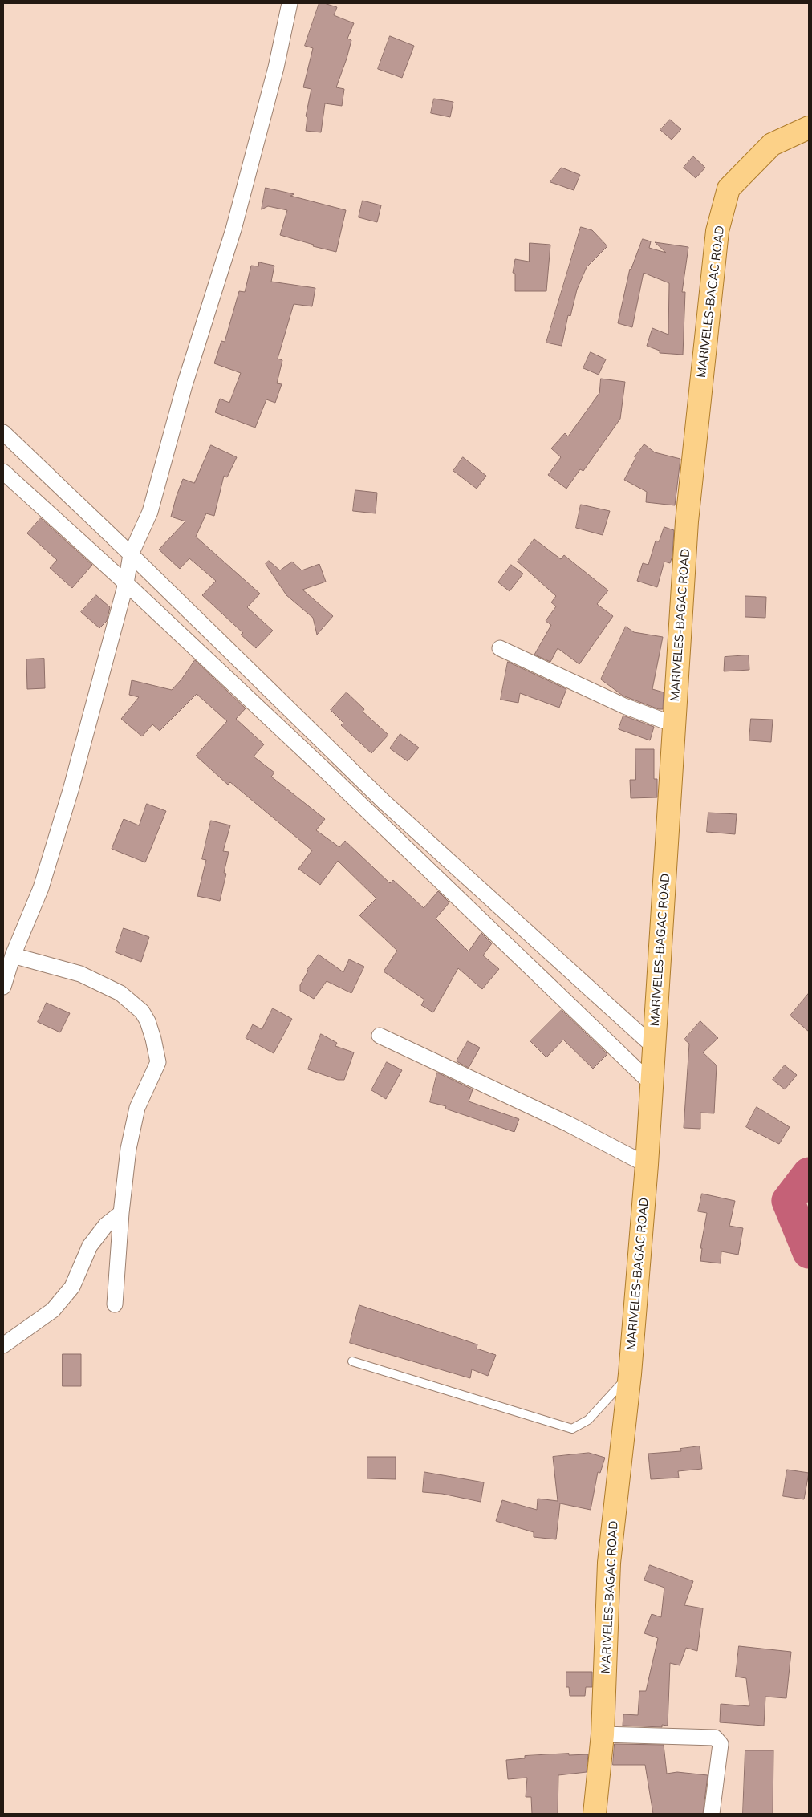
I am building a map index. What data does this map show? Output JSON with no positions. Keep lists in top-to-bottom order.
{
  "streets": {
    "main road": ["MARIVELES-BAGAC ROAD"]
  }
}
